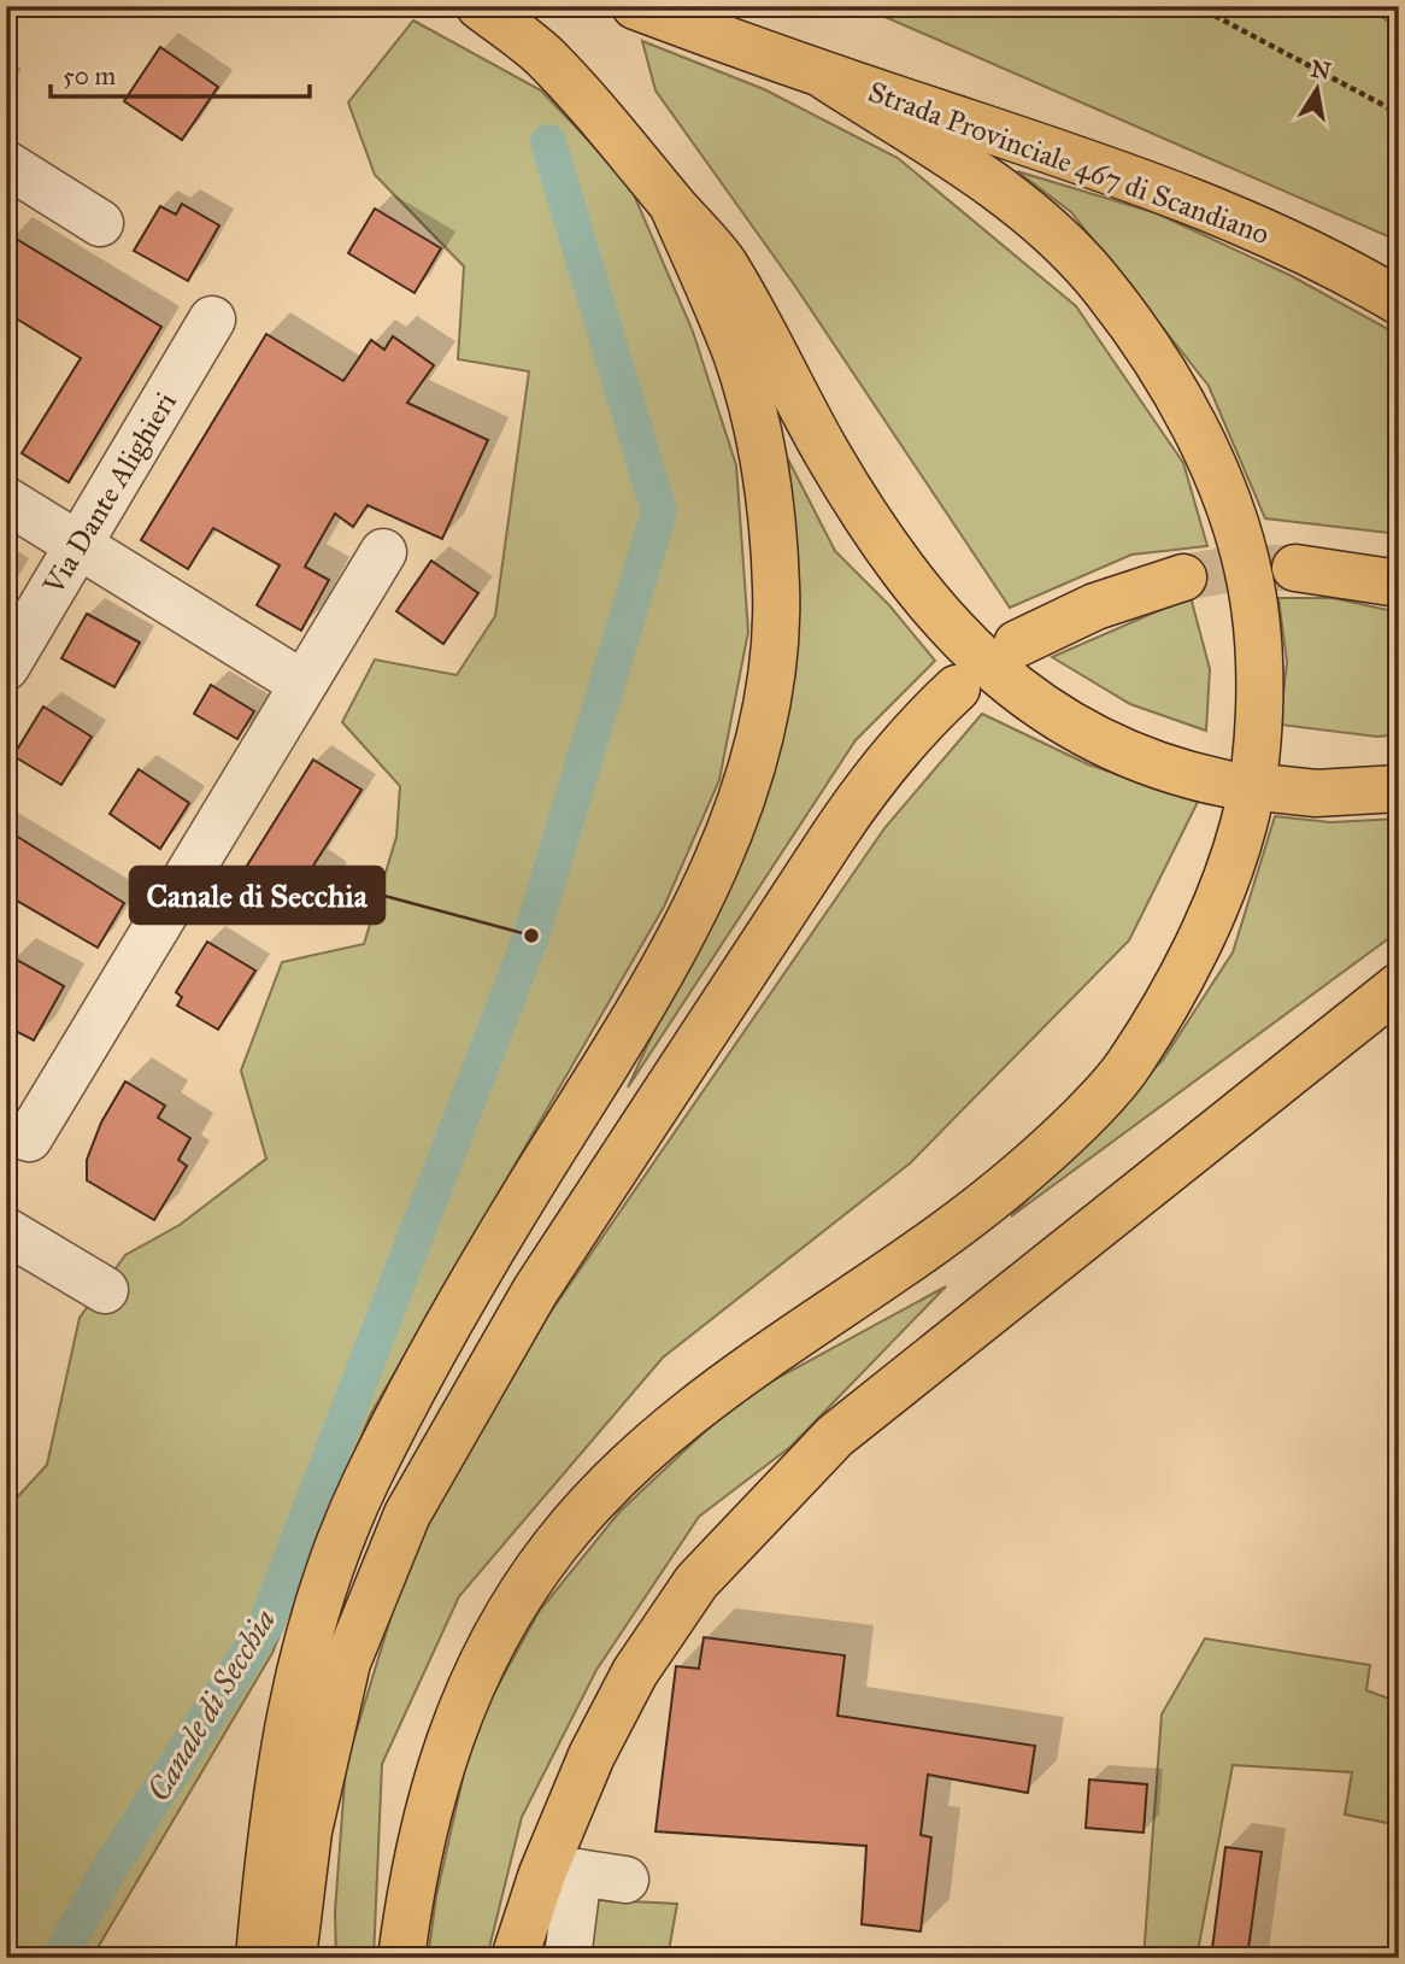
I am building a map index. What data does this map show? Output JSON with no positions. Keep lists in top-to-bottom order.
{
  "streets": {
    "main road": ["Strada Provinciale 467 di Scandiano"],
    "street": ["Via Dante Alighieri"]
  },
  "water": ["Canale di Secchia"],
  "places": ["Canale di Secchia"],
  "scale_bar": "50 m",
  "north": "top"
}
